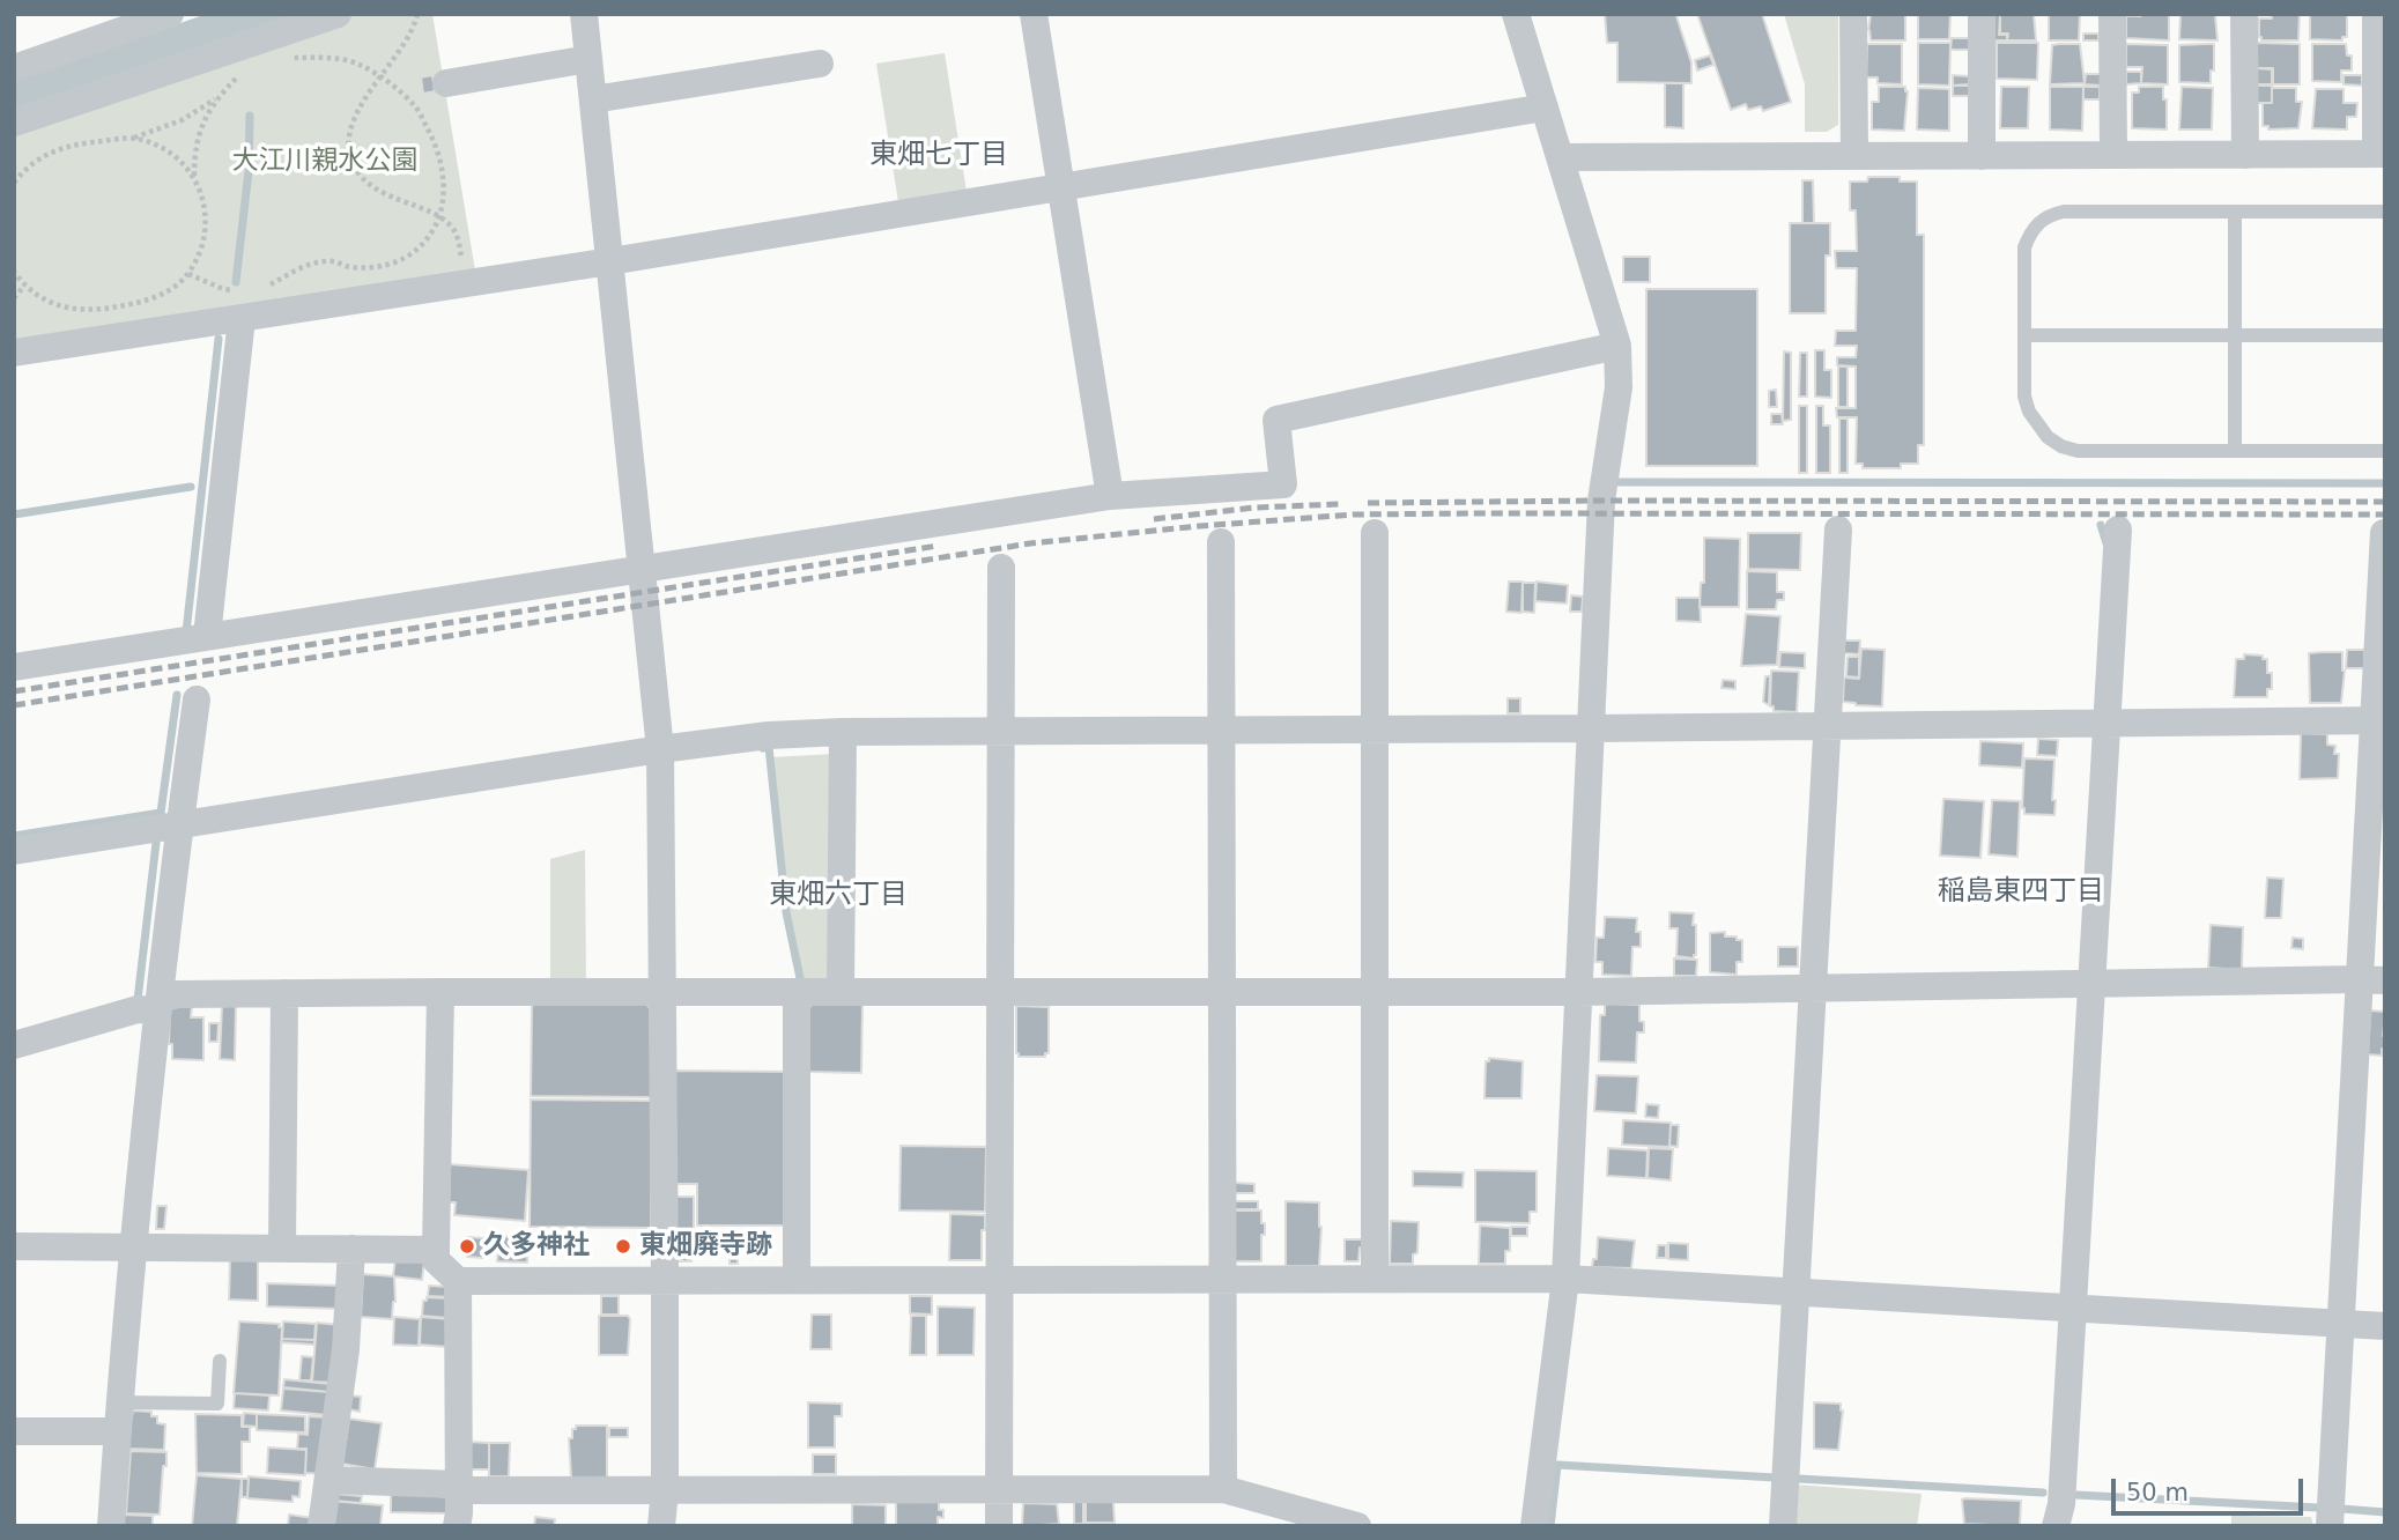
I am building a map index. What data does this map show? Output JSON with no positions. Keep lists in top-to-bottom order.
{
  "districts": ["東畑七丁目", "稲島東四丁目", "東畑六丁目"],
  "parks": ["大江川親水公園"],
  "places": ["久多神社", "東畑廃寺跡"],
  "scale_bar": "50 m"
}
